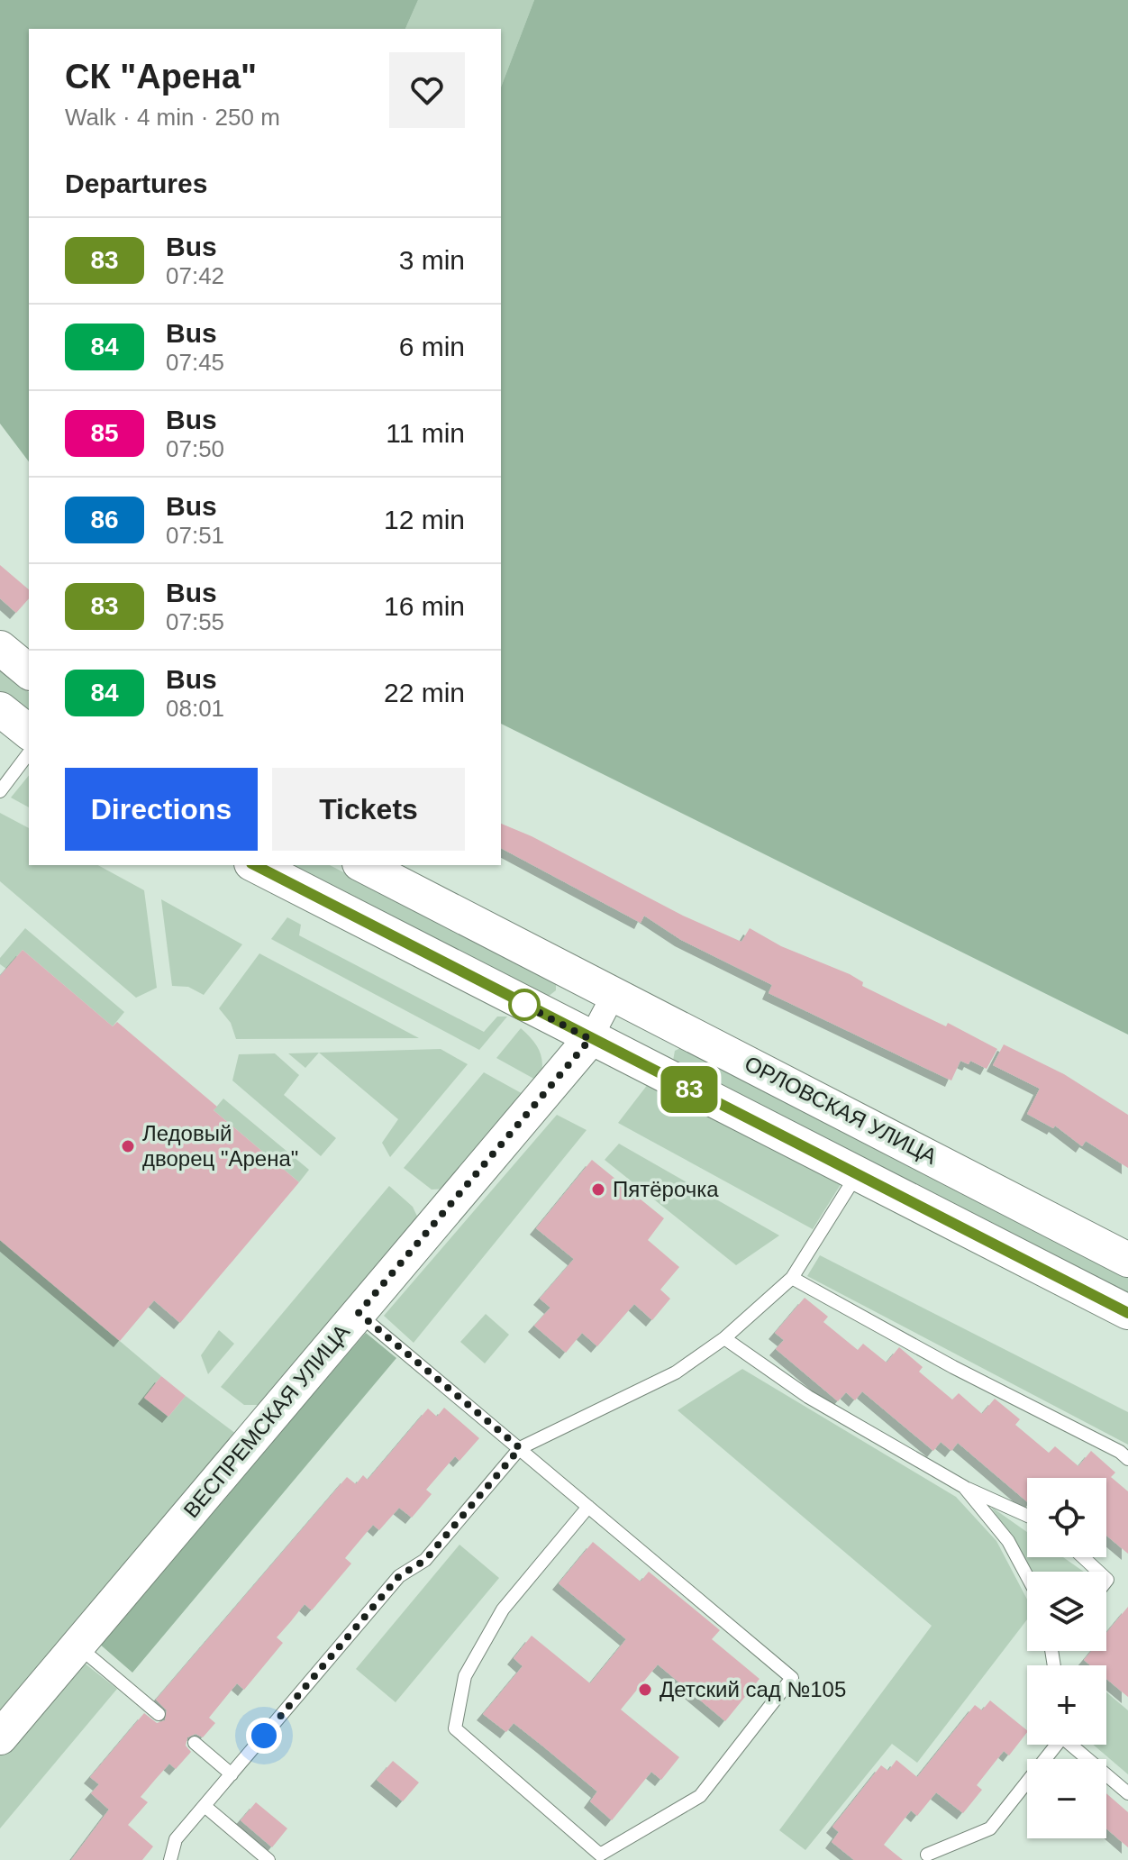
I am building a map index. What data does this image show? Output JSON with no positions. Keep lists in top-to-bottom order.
{
  "streets": {
    "street": ["ОРЛОВСКАЯ УЛИЦА", "ВЕСПРЕМСКАЯ УЛИЦА"]
  },
  "places": ["Ледовый дворец \"Арена\"", "Пятёрочка", "Детский сад №105"],
  "lines": ["bus line 83"],
  "page": {
    "on_map": "83",
    "heading": [
      ["СК \"Арена\"", "Walk · 4 min · 250 m"],
      "Departures"
    ],
    "list": [
      {
        "mark": "83",
        "name": "Bus",
        "note": "07:42",
        "value": "3 min"
      },
      {
        "mark": "84",
        "name": "Bus",
        "note": "07:45",
        "value": "6 min"
      },
      {
        "mark": "85",
        "name": "Bus",
        "note": "07:50",
        "value": "11 min"
      },
      {
        "mark": "86",
        "name": "Bus",
        "note": "07:51",
        "value": "12 min"
      },
      {
        "mark": "83",
        "name": "Bus",
        "note": "07:55",
        "value": "16 min"
      },
      {
        "mark": "84",
        "name": "Bus",
        "note": "08:01",
        "value": "22 min"
      }
    ],
    "buttons": ["Directions", "Tickets"],
    "map_buttons": ["+", "−"]
  }
}
